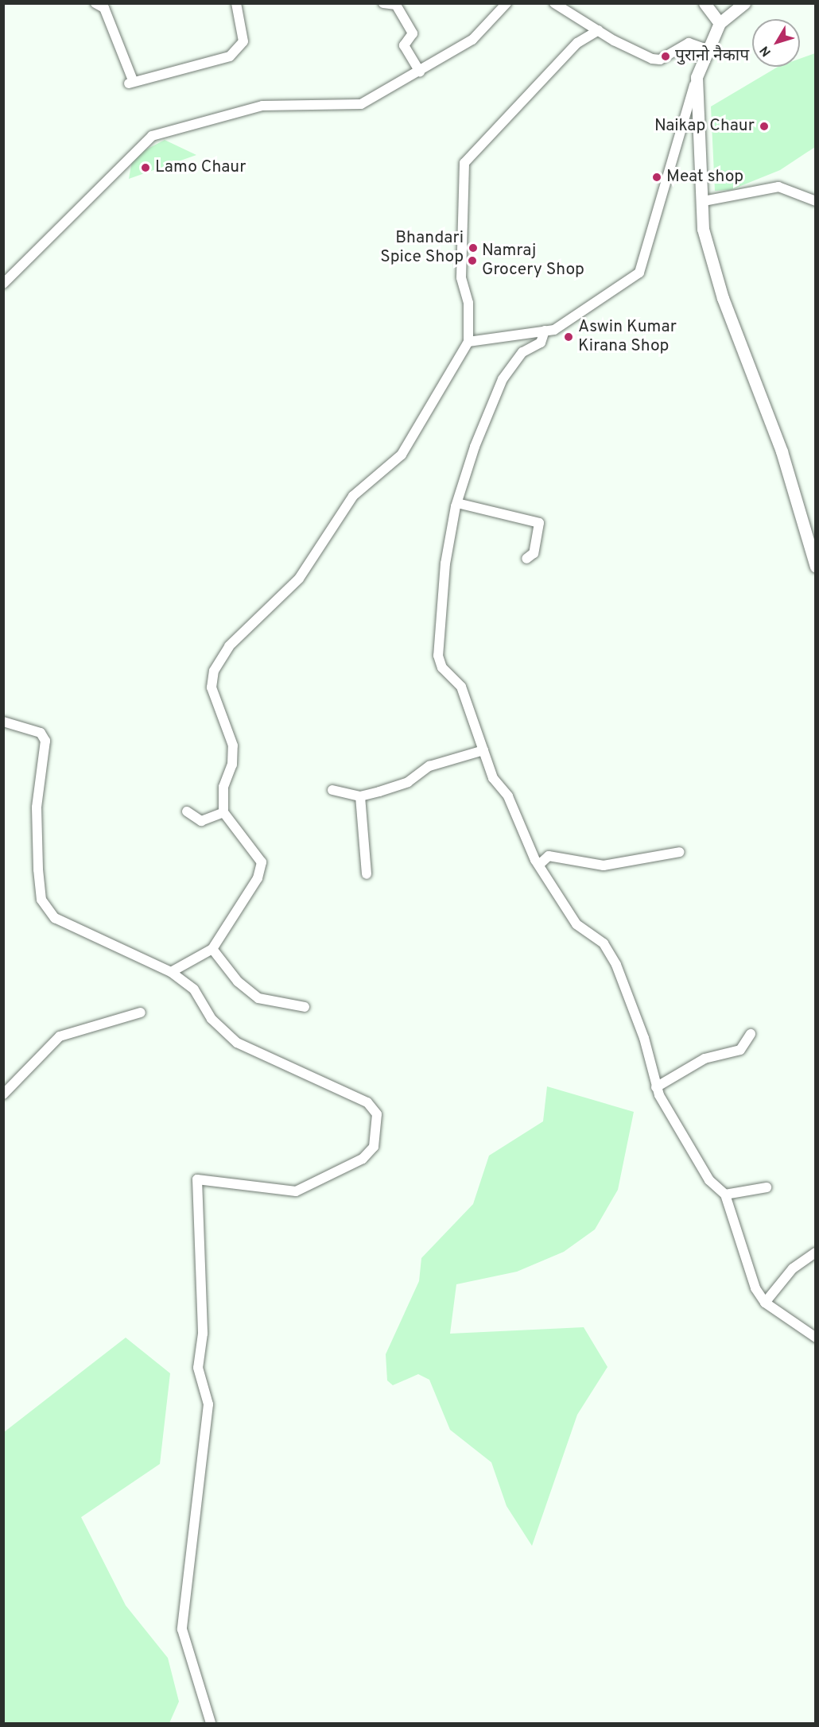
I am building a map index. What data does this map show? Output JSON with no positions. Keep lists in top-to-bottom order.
{
  "places": [
    "पुरानो नैकाप",
    "Naikap Chaur",
    "Lamo Chaur",
    "Meat shop",
    "Bhandari Spice Shop",
    "Namraj Grocery Shop",
    "Aswin Kumar Kirana Shop"
  ],
  "north": "bottom left"
}
